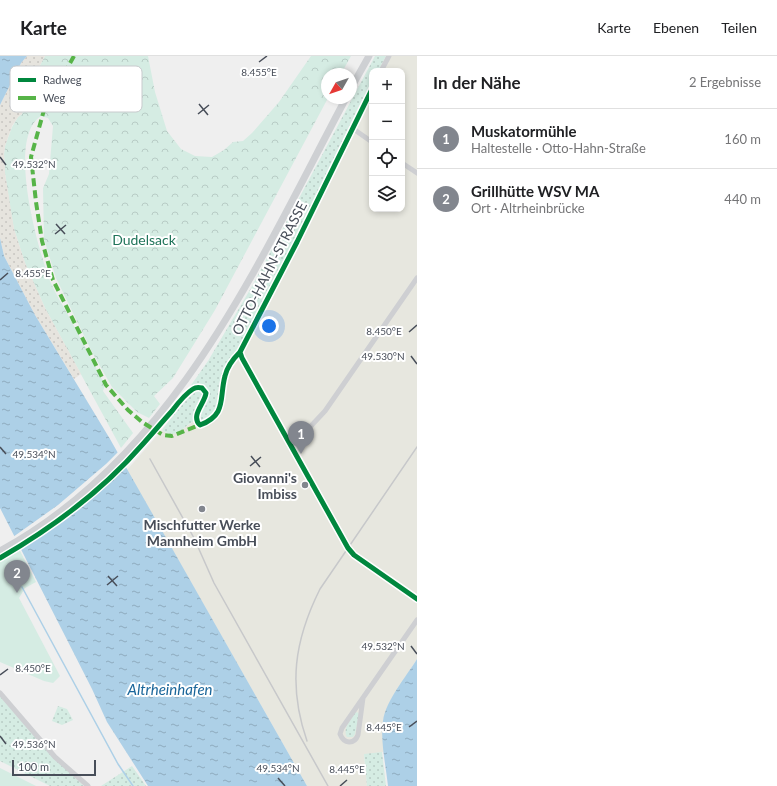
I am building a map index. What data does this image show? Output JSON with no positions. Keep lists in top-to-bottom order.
{
  "streets": {
    "street": ["OTTO-HAHN-STRASSE"]
  },
  "water": ["Altrheinhafen"],
  "parks": ["Dudelsack"],
  "places": ["Giovanni's Imbiss", "Mischfutter Werke Mannheim GmbH"],
  "legend": ["Radweg", "Weg"],
  "scale_bar": "100 m",
  "north": "bottom left",
  "page": {
    "header": "Karte",
    "nav": ["Karte", "Ebenen", "Teilen"],
    "heading": ["In der Nähe", "2 Ergebnisse"],
    "map_buttons": ["+", "−"],
    "list": [
      {
        "mark": "1",
        "name": "Muskatormühle",
        "note": "Haltestelle · Otto-Hahn-Straße",
        "value": "160 m"
      },
      {
        "mark": "2",
        "name": "Grillhütte WSV MA",
        "note": "Ort · Altrheinbrücke",
        "value": "440 m"
      }
    ],
    "pins": ["1", "2"],
    "scale": "100 m"
  },
  "coordinates": [
    "8.455°E",
    "49.532°N",
    "8.450°E",
    "49.530°N",
    "49.534°N",
    "8.445°E",
    "49.536°N"
  ]
}
